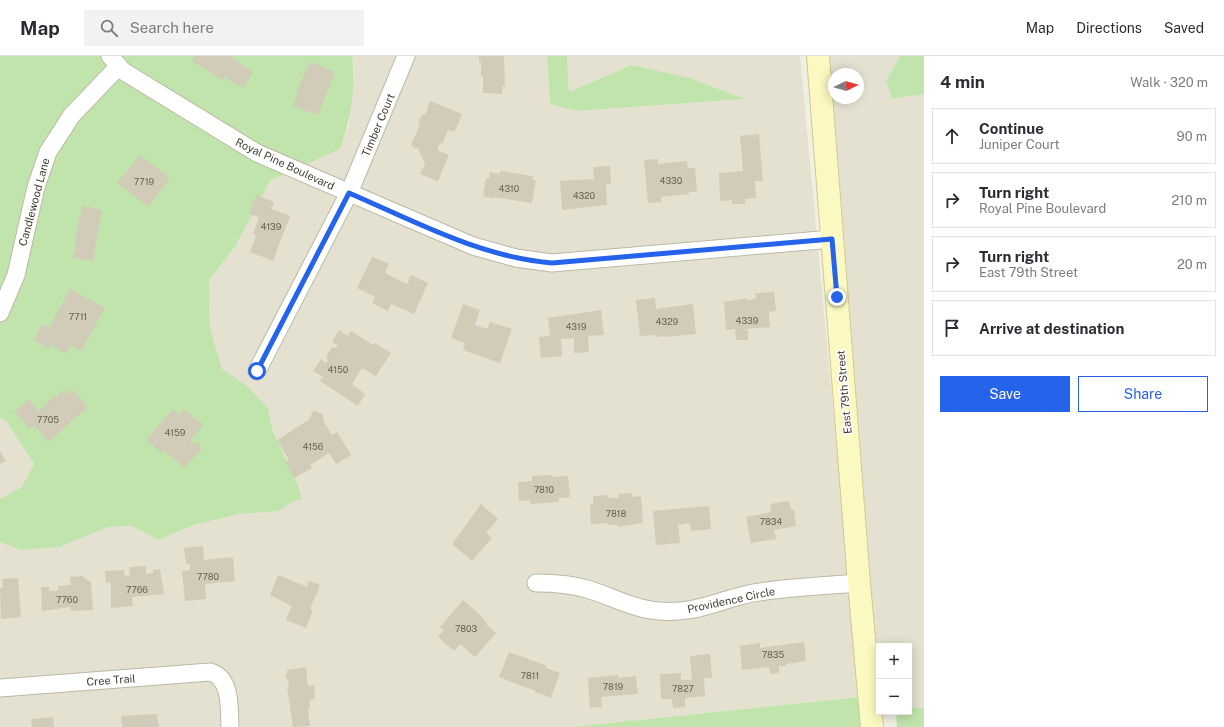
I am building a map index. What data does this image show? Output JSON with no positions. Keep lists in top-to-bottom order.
{
  "streets": {
    "street": [
      "Timber Court",
      "Royal Pine Boulevard",
      "Candlewood Lane",
      "East 79th Street",
      "Providence Circle",
      "Cree Trail"
    ]
  },
  "crossings": [
    ["Timber Court", "Royal Pine Boulevard"],
    ["Royal Pine Boulevard", "Candlewood Lane"],
    ["Royal Pine Boulevard", "East 79th Street"],
    ["East 79th Street", "Providence Circle"]
  ],
  "house_numbers": [
    "4330",
    "7719",
    "4310",
    "4320",
    "4139",
    "7711",
    "4339",
    "4329",
    "4319",
    "4150",
    "7705",
    "4159",
    "4156",
    "7810",
    "7818",
    "7834",
    "7780",
    "7766",
    "7760",
    "7803",
    "7835",
    "7811",
    "7819",
    "7827"
  ],
  "north": "right",
  "page": {
    "header": "Map",
    "search": "Search here",
    "nav": ["Map", "Directions", "Saved"],
    "heading": ["4 min", "Walk · 320 m"],
    "list": [
      ["Continue", "Juniper Court", "90 m"],
      ["Turn right", "Royal Pine Boulevard", "210 m"],
      ["Turn right", "East 79th Street", "20 m"],
      "Arrive at destination"
    ],
    "buttons": ["Save", "Share"],
    "map_buttons": ["+", "−"]
  }
}
